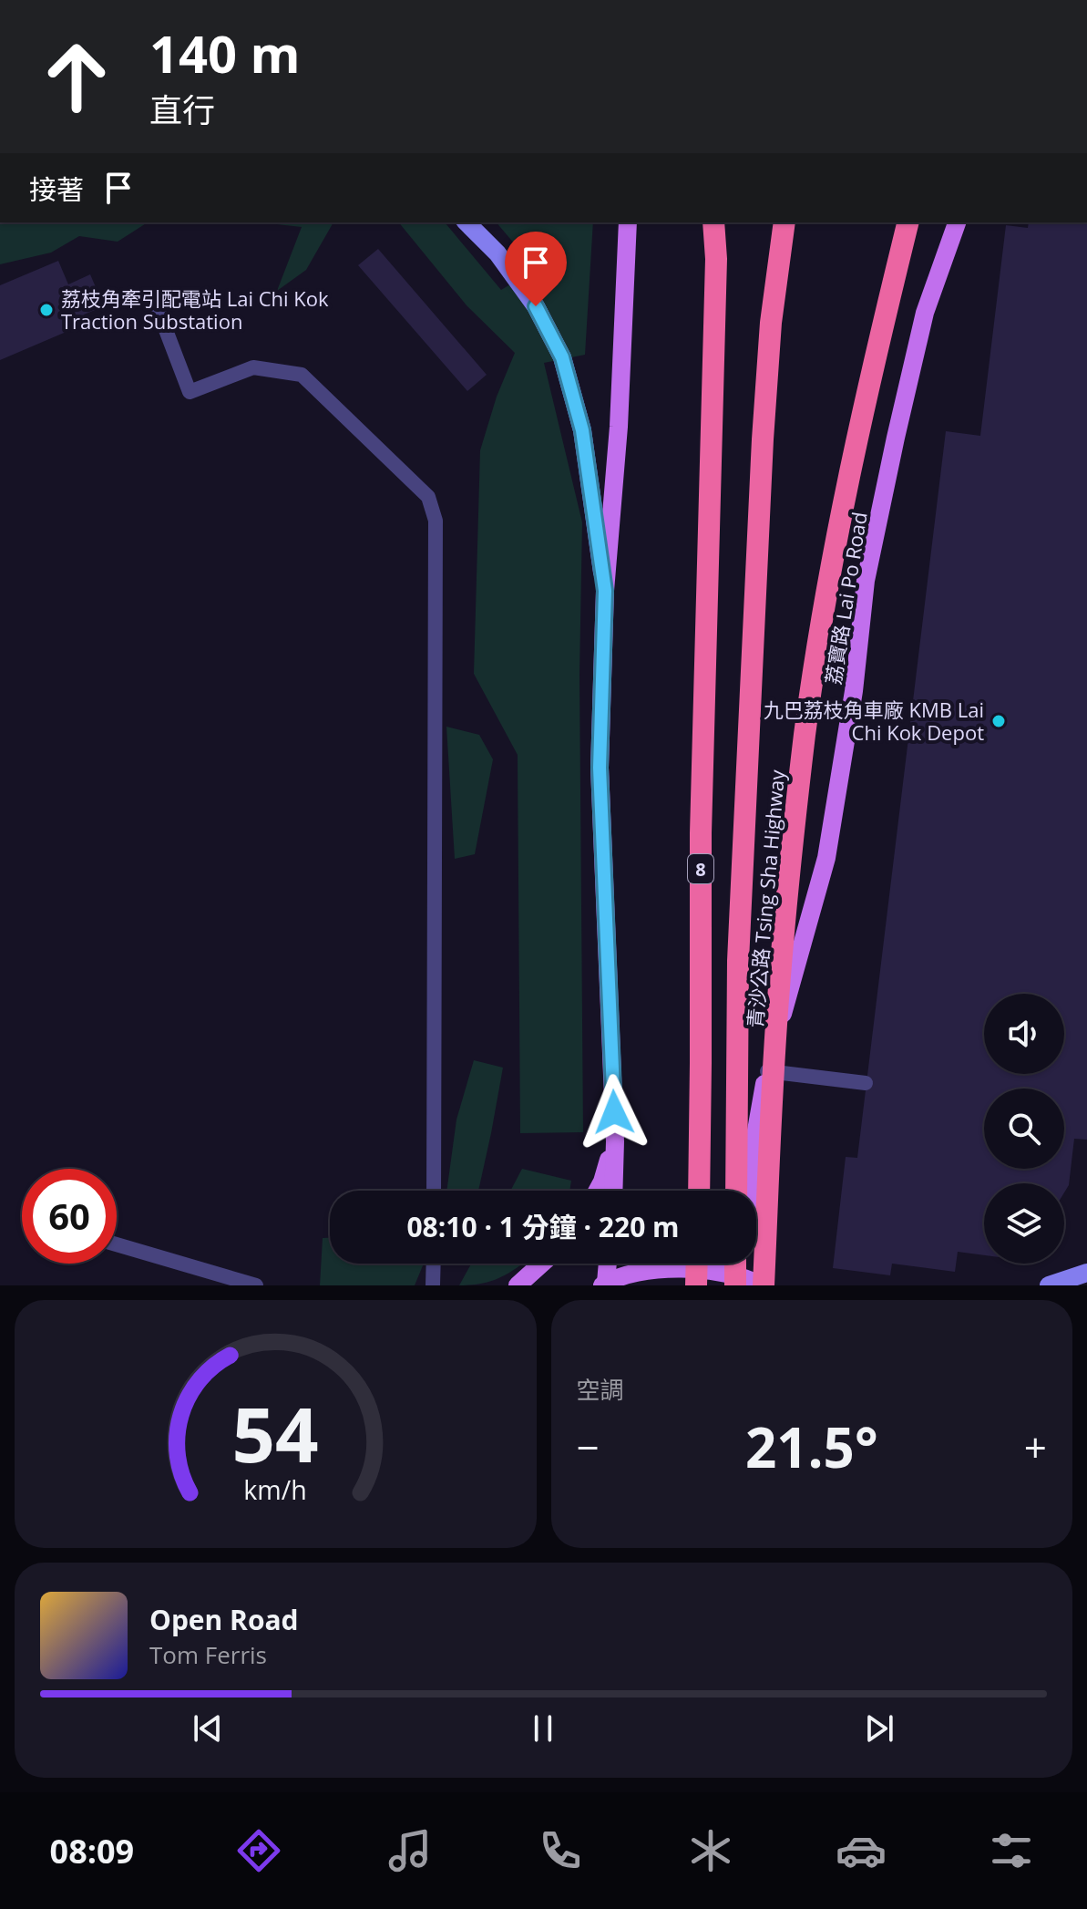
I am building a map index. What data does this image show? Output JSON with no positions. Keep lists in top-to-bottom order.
{
  "streets": {
    "highway": ["8", "青沙公路 Tsing Sha Highway"],
    "main road": ["荔寶路 Lai Po Road"]
  },
  "places": ["荔枝角牽引配電站 Lai Chi Kok Traction Substation", "九巴荔枝角車廠 KMB Lai Chi Kok Depot"],
  "page": {
    "turn": ["140 m", "直行"],
    "then": "接著",
    "limit": "60",
    "trip": "08:10 · 1 分鐘 · 220 m",
    "tile": "空調",
    "heat": ["−", "21.5°", "+"],
    "song": ["Open Road", "Tom Ferris"],
    "tabs": "08:09",
    "gauge": ["54", "km/h"]
  }
}
